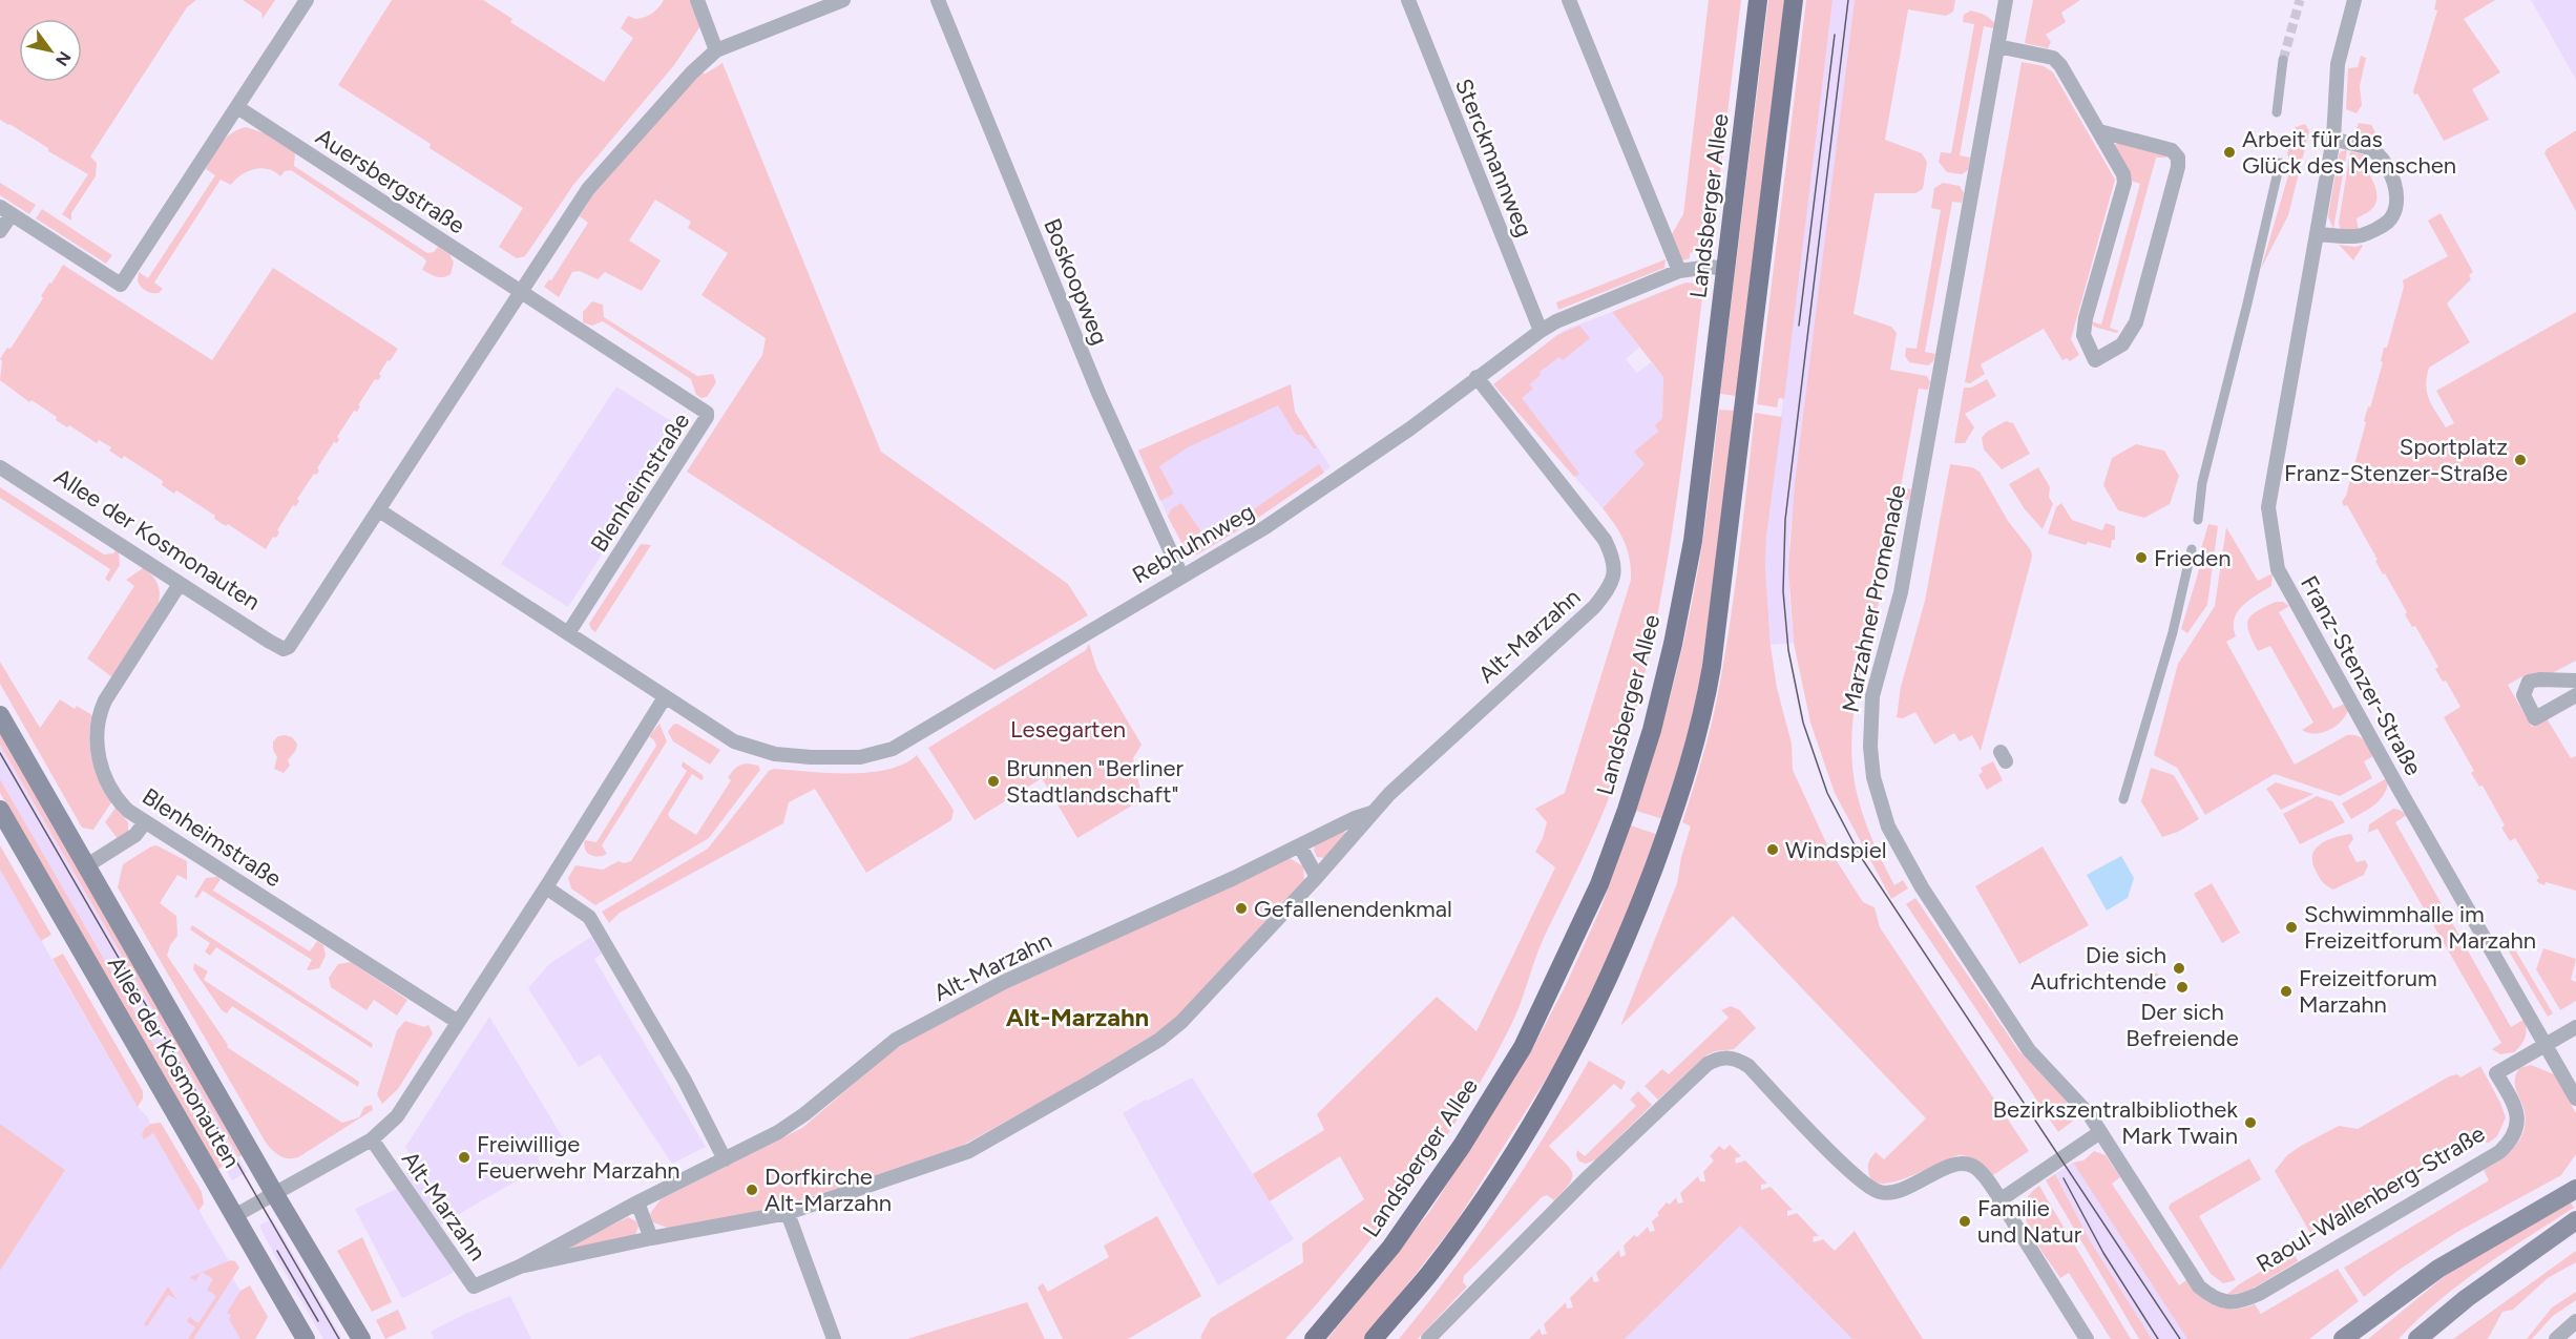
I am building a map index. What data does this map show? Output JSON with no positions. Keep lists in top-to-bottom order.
{
  "streets": {
    "main road": ["Landsberger Allee", "Allee der Kosmonauten"],
    "street": [
      "Sterckmannweg",
      "Auersbergstraße",
      "Boskoopweg",
      "Blenheimstraße",
      "Rebhuhnweg",
      "Marzahner Promenade",
      "Alt-Marzahn",
      "Franz-Stenzer-Straße",
      "Raoul-Wallenberg-Straße"
    ]
  },
  "crossings": [
    ["Sterckmannweg", "Rebhuhnweg"],
    ["Auersbergstraße", "Blenheimstraße"],
    ["Landsberger Allee", "Rebhuhnweg"],
    ["Boskoopweg", "Rebhuhnweg"],
    ["Blenheimstraße", "Allee der Kosmonauten"],
    ["Rebhuhnweg", "Alt-Marzahn"],
    ["Marzahner Promenade", "Raoul-Wallenberg-Straße"],
    ["Franz-Stenzer-Straße", "Raoul-Wallenberg-Straße"]
  ],
  "districts": ["Alt-Marzahn"],
  "parks": ["Lesegarten"],
  "places": [
    "Arbeit für das Glück des Menschen",
    "Sportplatz Franz-Stenzer-Straße",
    "Frieden",
    "Brunnen \"Berliner Stadtlandschaft\"",
    "Windspiel",
    "Gefallenendenkmal",
    "Schwimmhalle im Freizeitforum Marzahn",
    "Die sich Aufrichtende",
    "Der sich Befreiende",
    "Freizeitforum Marzahn",
    "Bezirkszentralbibliothek Mark Twain",
    "Freiwillige Feuerwehr Marzahn",
    "Dorfkirche Alt-Marzahn",
    "Familie und Natur"
  ],
  "north": "bottom right"
}
